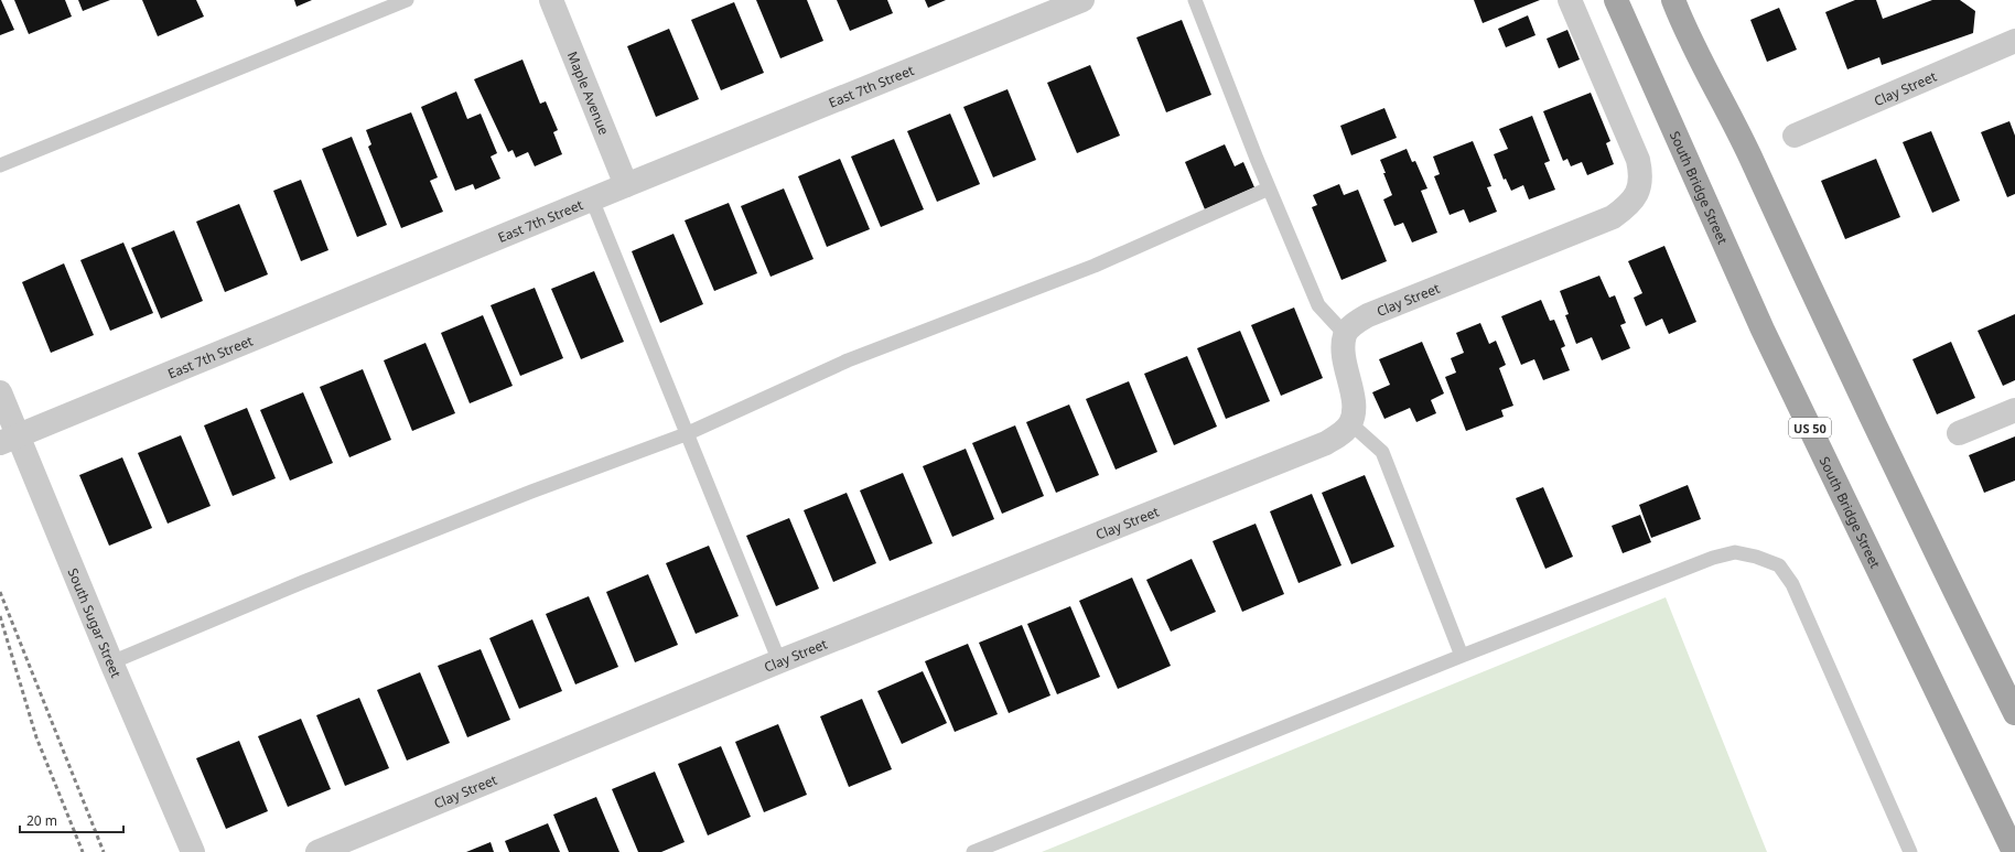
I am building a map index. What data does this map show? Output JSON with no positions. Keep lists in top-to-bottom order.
{
  "streets": {
    "main road": ["South Bridge Street", "US 50"],
    "street": [
      "East 7th Street",
      "Clay Street",
      "Maple Avenue",
      "South Sugar Street"
    ]
  },
  "crossings": [
    ["East 7th Street", "Maple Avenue"],
    ["East 7th Street", "South Sugar Street"]
  ],
  "scale_bar": "20 m"
}
